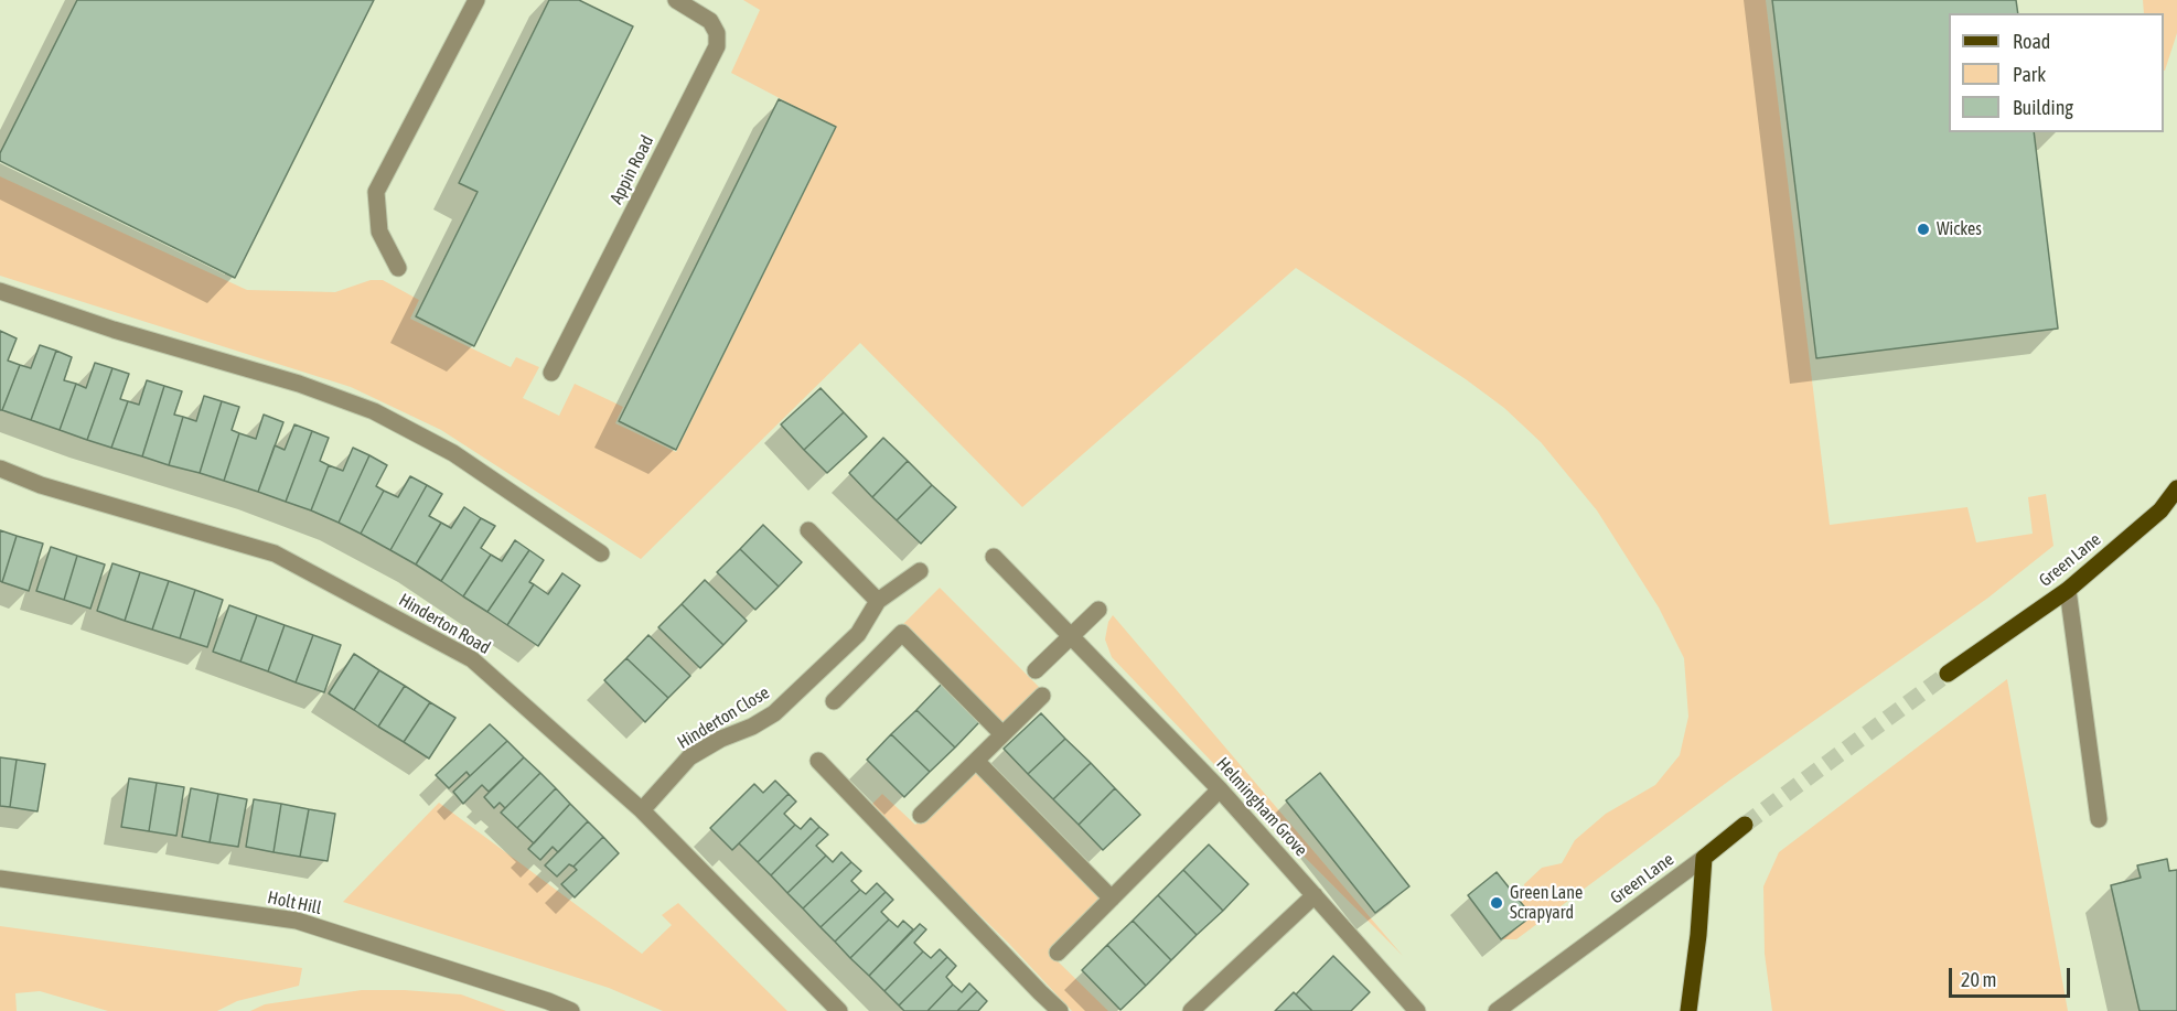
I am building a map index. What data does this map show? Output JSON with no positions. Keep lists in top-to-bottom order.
{
  "streets": {
    "main road": ["Green Lane"],
    "street": [
      "Appin Road",
      "Hinderton Road",
      "Hinderton Close",
      "Helmingham Grove",
      "Holt Hill"
    ]
  },
  "crossings": [
    ["Hinderton Road", "Hinderton Close"]
  ],
  "places": ["Wickes", "Green Lane Scrapyard"],
  "legend": ["Road", "Park", "Building"],
  "scale_bar": "20 m"
}
